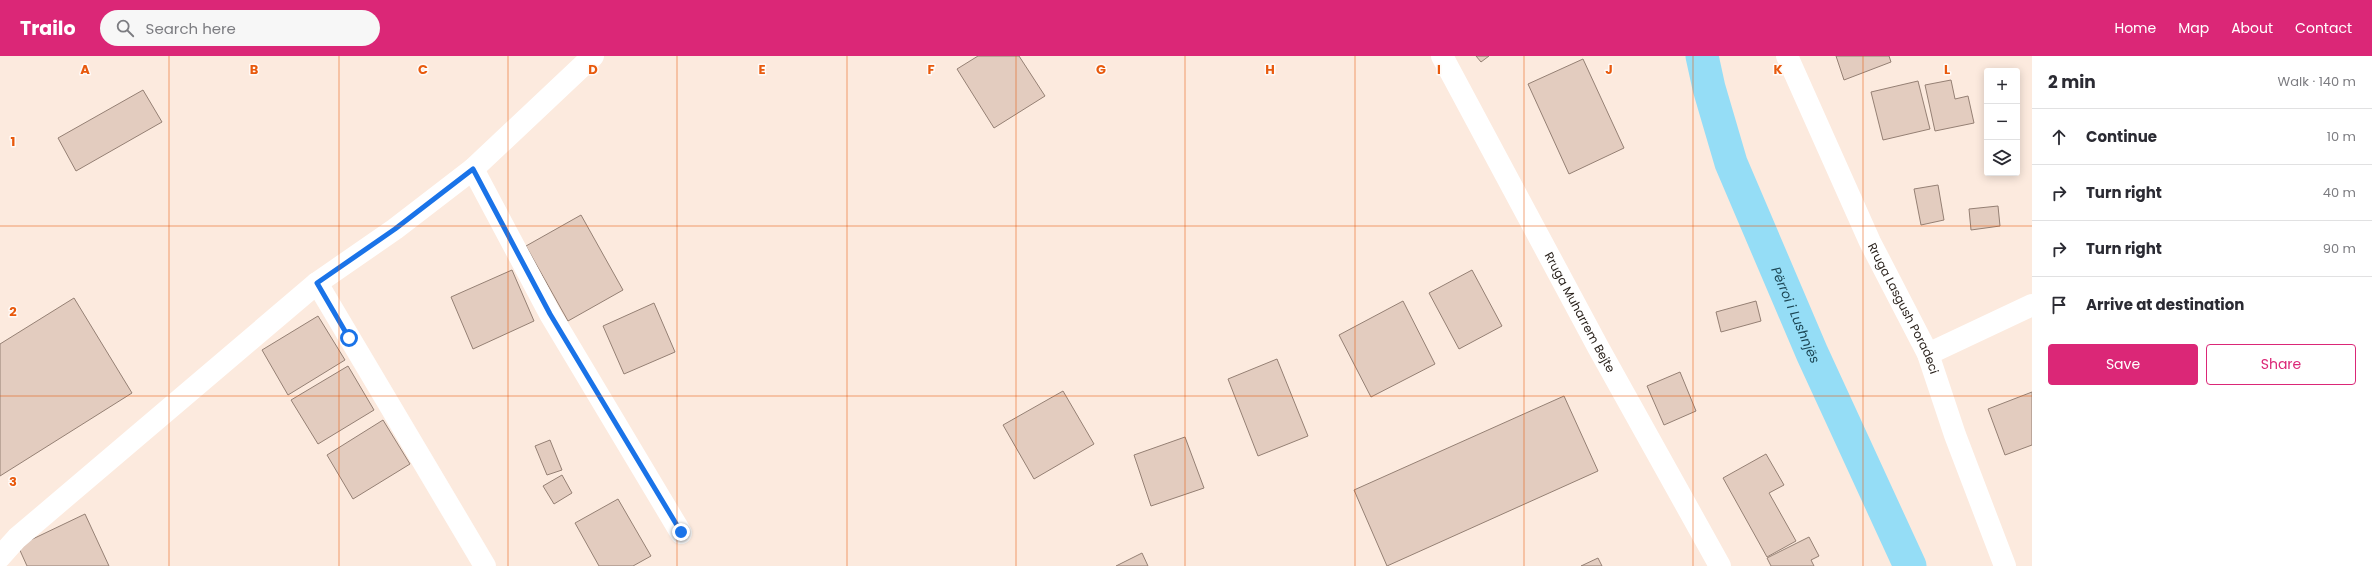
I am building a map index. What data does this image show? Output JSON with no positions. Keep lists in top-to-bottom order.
{
  "streets": {
    "street": ["Rruga Lasgush Poradeci", "Rruga Muharrem Bejte"]
  },
  "water": ["Përroi i Lushnjës"],
  "page": {
    "header": "Trailo",
    "search": "Search here",
    "nav": [
      "Home",
      "Map",
      "About",
      "Contact"
    ],
    "heading": ["2 min", "Walk · 140 m"],
    "map_buttons": ["+", "−"],
    "list": [
      ["Continue", "10 m"],
      ["Turn right", "40 m"],
      ["Turn right", "90 m"],
      "Arrive at destination"
    ],
    "buttons": ["Save", "Share"]
  },
  "grid": {
    "columns": [
      "A",
      "B",
      "C",
      "D",
      "E",
      "F",
      "G",
      "H",
      "I",
      "J",
      "K",
      "L"
    ],
    "rows": ["1", "2", "3"]
  }
}
